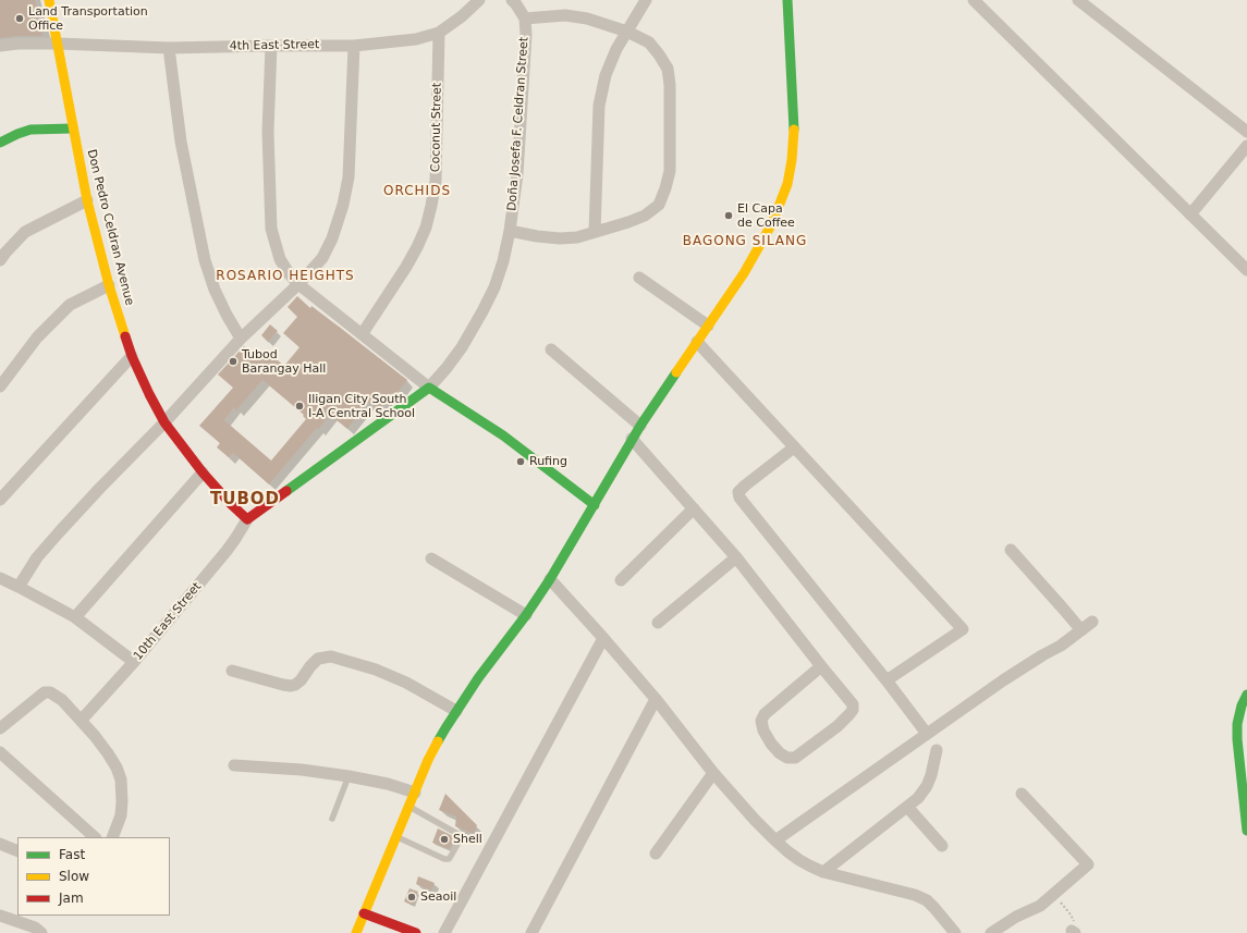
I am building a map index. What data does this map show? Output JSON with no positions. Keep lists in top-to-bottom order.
{
  "streets": {
    "street": [
      "4th East Street",
      "Doña Josefa F. Celdran Street",
      "Coconut Street",
      "Don Pedro Celdran Avenue",
      "10th East Street"
    ]
  },
  "crossings": [
    ["4th East Street", "Coconut Street"],
    ["4th East Street", "Don Pedro Celdran Avenue"],
    ["Don Pedro Celdran Avenue", "10th East Street"]
  ],
  "districts": [
    "ORCHIDS",
    "BAGONG SILANG",
    "ROSARIO HEIGHTS",
    "TUBOD"
  ],
  "places": [
    "Land Transportation Office",
    "El Capa de Coffee",
    "Tubod Barangay Hall",
    "Iligan City South I-A Central School",
    "Rufing",
    "Shell",
    "Seaoil"
  ],
  "legend": ["Fast", "Slow", "Jam"]
}
